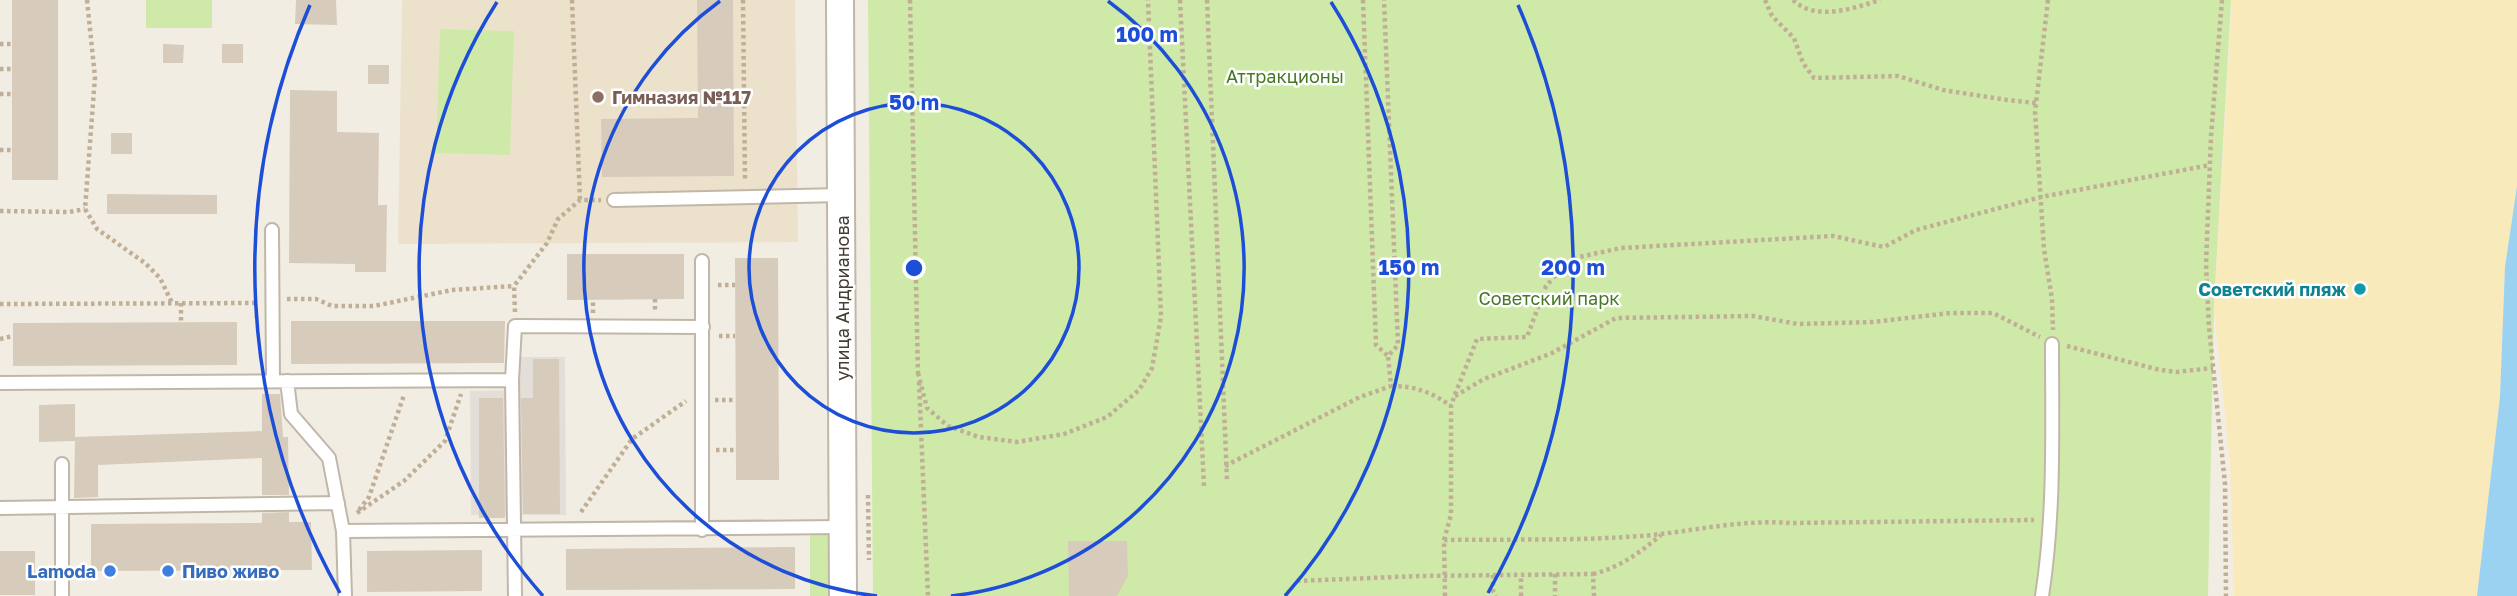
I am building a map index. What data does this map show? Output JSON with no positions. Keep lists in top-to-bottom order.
{
  "streets": {
    "street": ["улица Андрианова"]
  },
  "parks": ["Аттракционы", "Советский парк"],
  "places": [
    "Гимназия №117",
    "Советский пляж",
    "Lamoda",
    "Пиво живо"
  ],
  "rings": [
    "100 m",
    "50 m",
    "150 m",
    "200 m"
  ]
}
